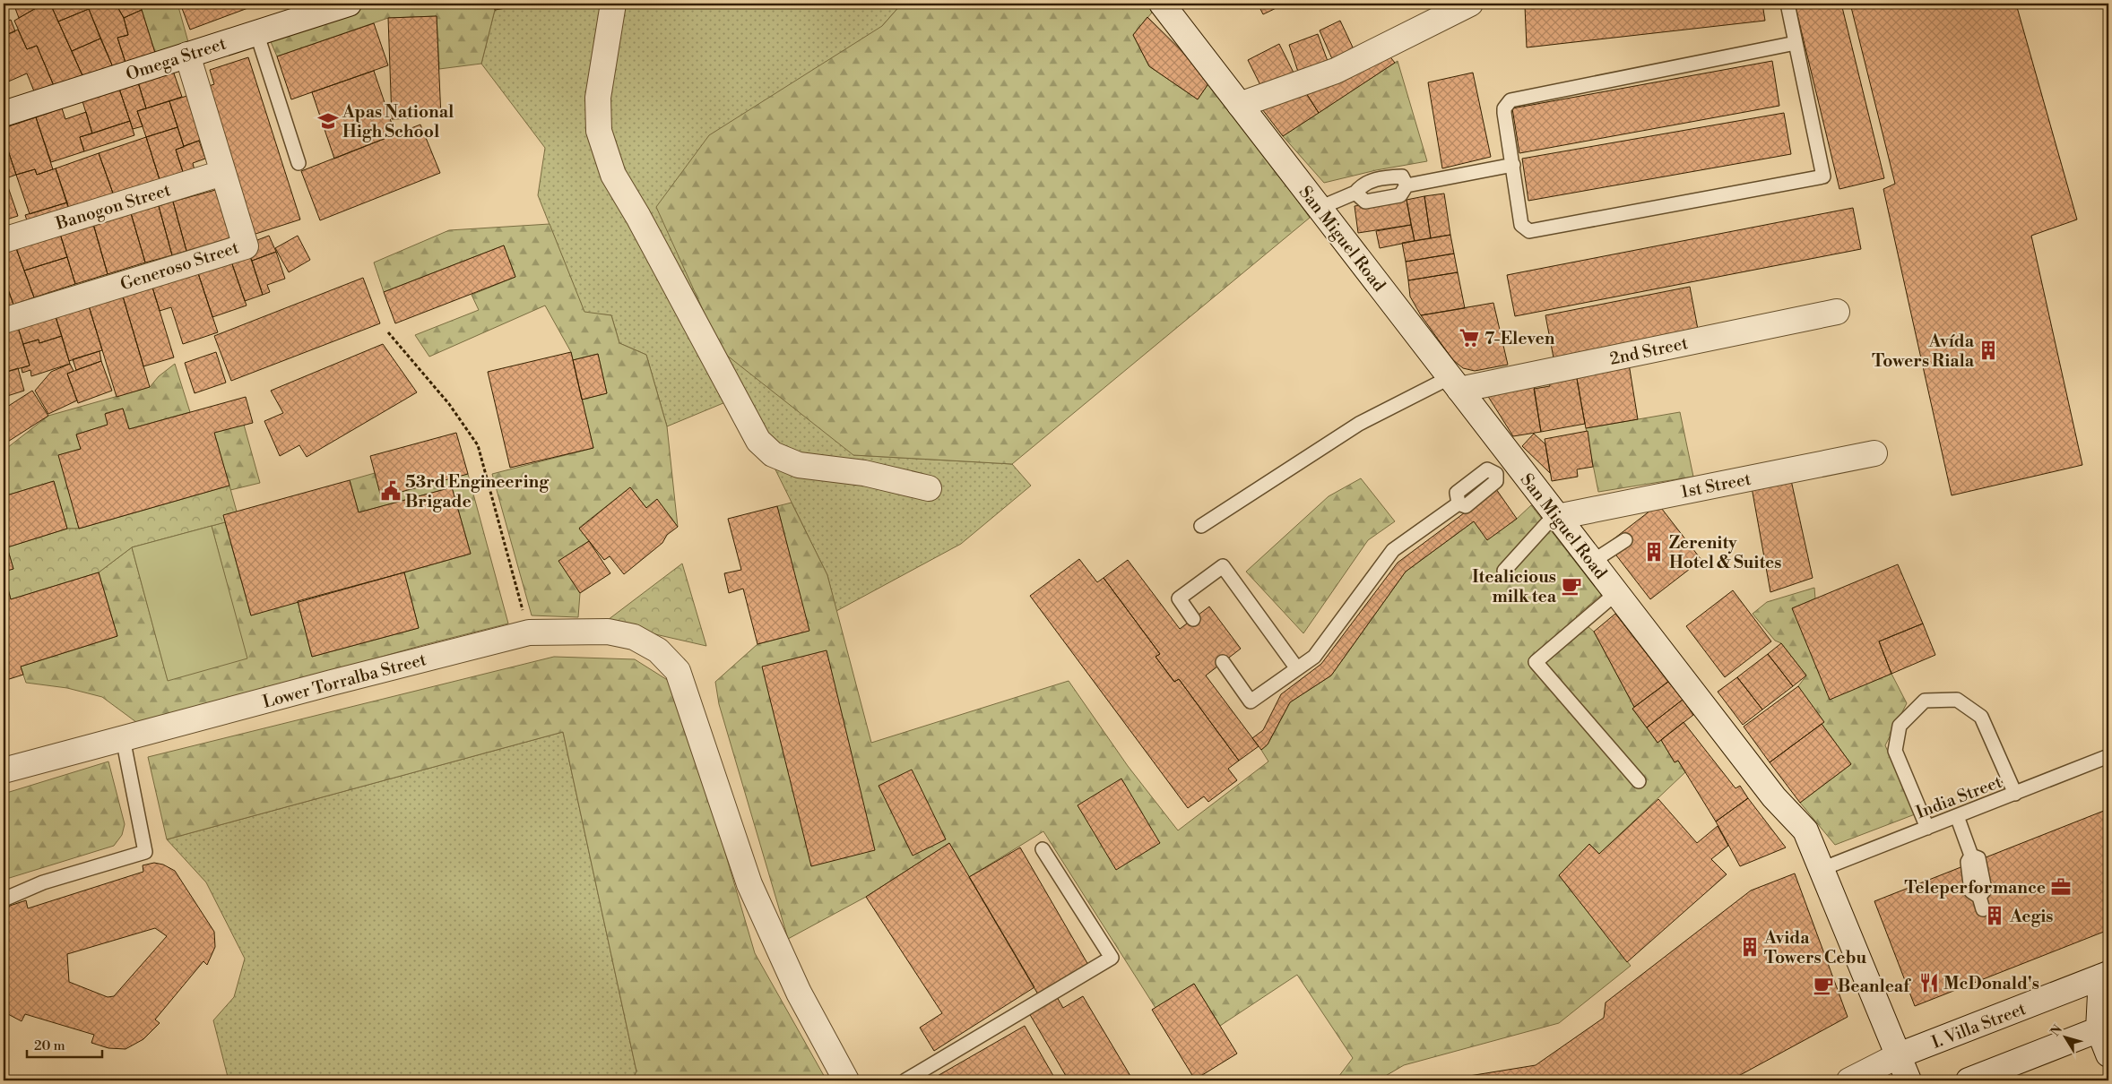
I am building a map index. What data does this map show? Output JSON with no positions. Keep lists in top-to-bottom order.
{
  "streets": {
    "street": [
      "Omega Street",
      "Banogon Street",
      "San Miguel Road",
      "Generoso Street",
      "2nd Street",
      "1st Street",
      "Lower Torralba Street",
      "I. Villa Street"
    ],
    "lane": ["India Street"]
  },
  "crossings": [
    ["Omega Street", "Generoso Street"],
    ["Banogon Street", "Generoso Street"],
    ["San Miguel Road", "2nd Street"],
    ["San Miguel Road", "1st Street"],
    ["San Miguel Road", "India Street"],
    ["San Miguel Road", "I. Villa Street"]
  ],
  "places": {
    "school or university": ["Apas National High School"],
    "supermarket": ["7-Eleven"],
    "building": [
      "Avída Towers Riala",
      "Zerenity Hotel & Suites",
      "Aegis",
      "Avida Towers Cebu"
    ],
    "public building": ["53rd Engineering Brigade"],
    "cafe": ["Itealicious milk tea", "Beanleaf"],
    "office": ["Teleperformance"],
    "restaurant": ["McDonald's"]
  },
  "scale_bar": "20 m",
  "north": "top left"
}
